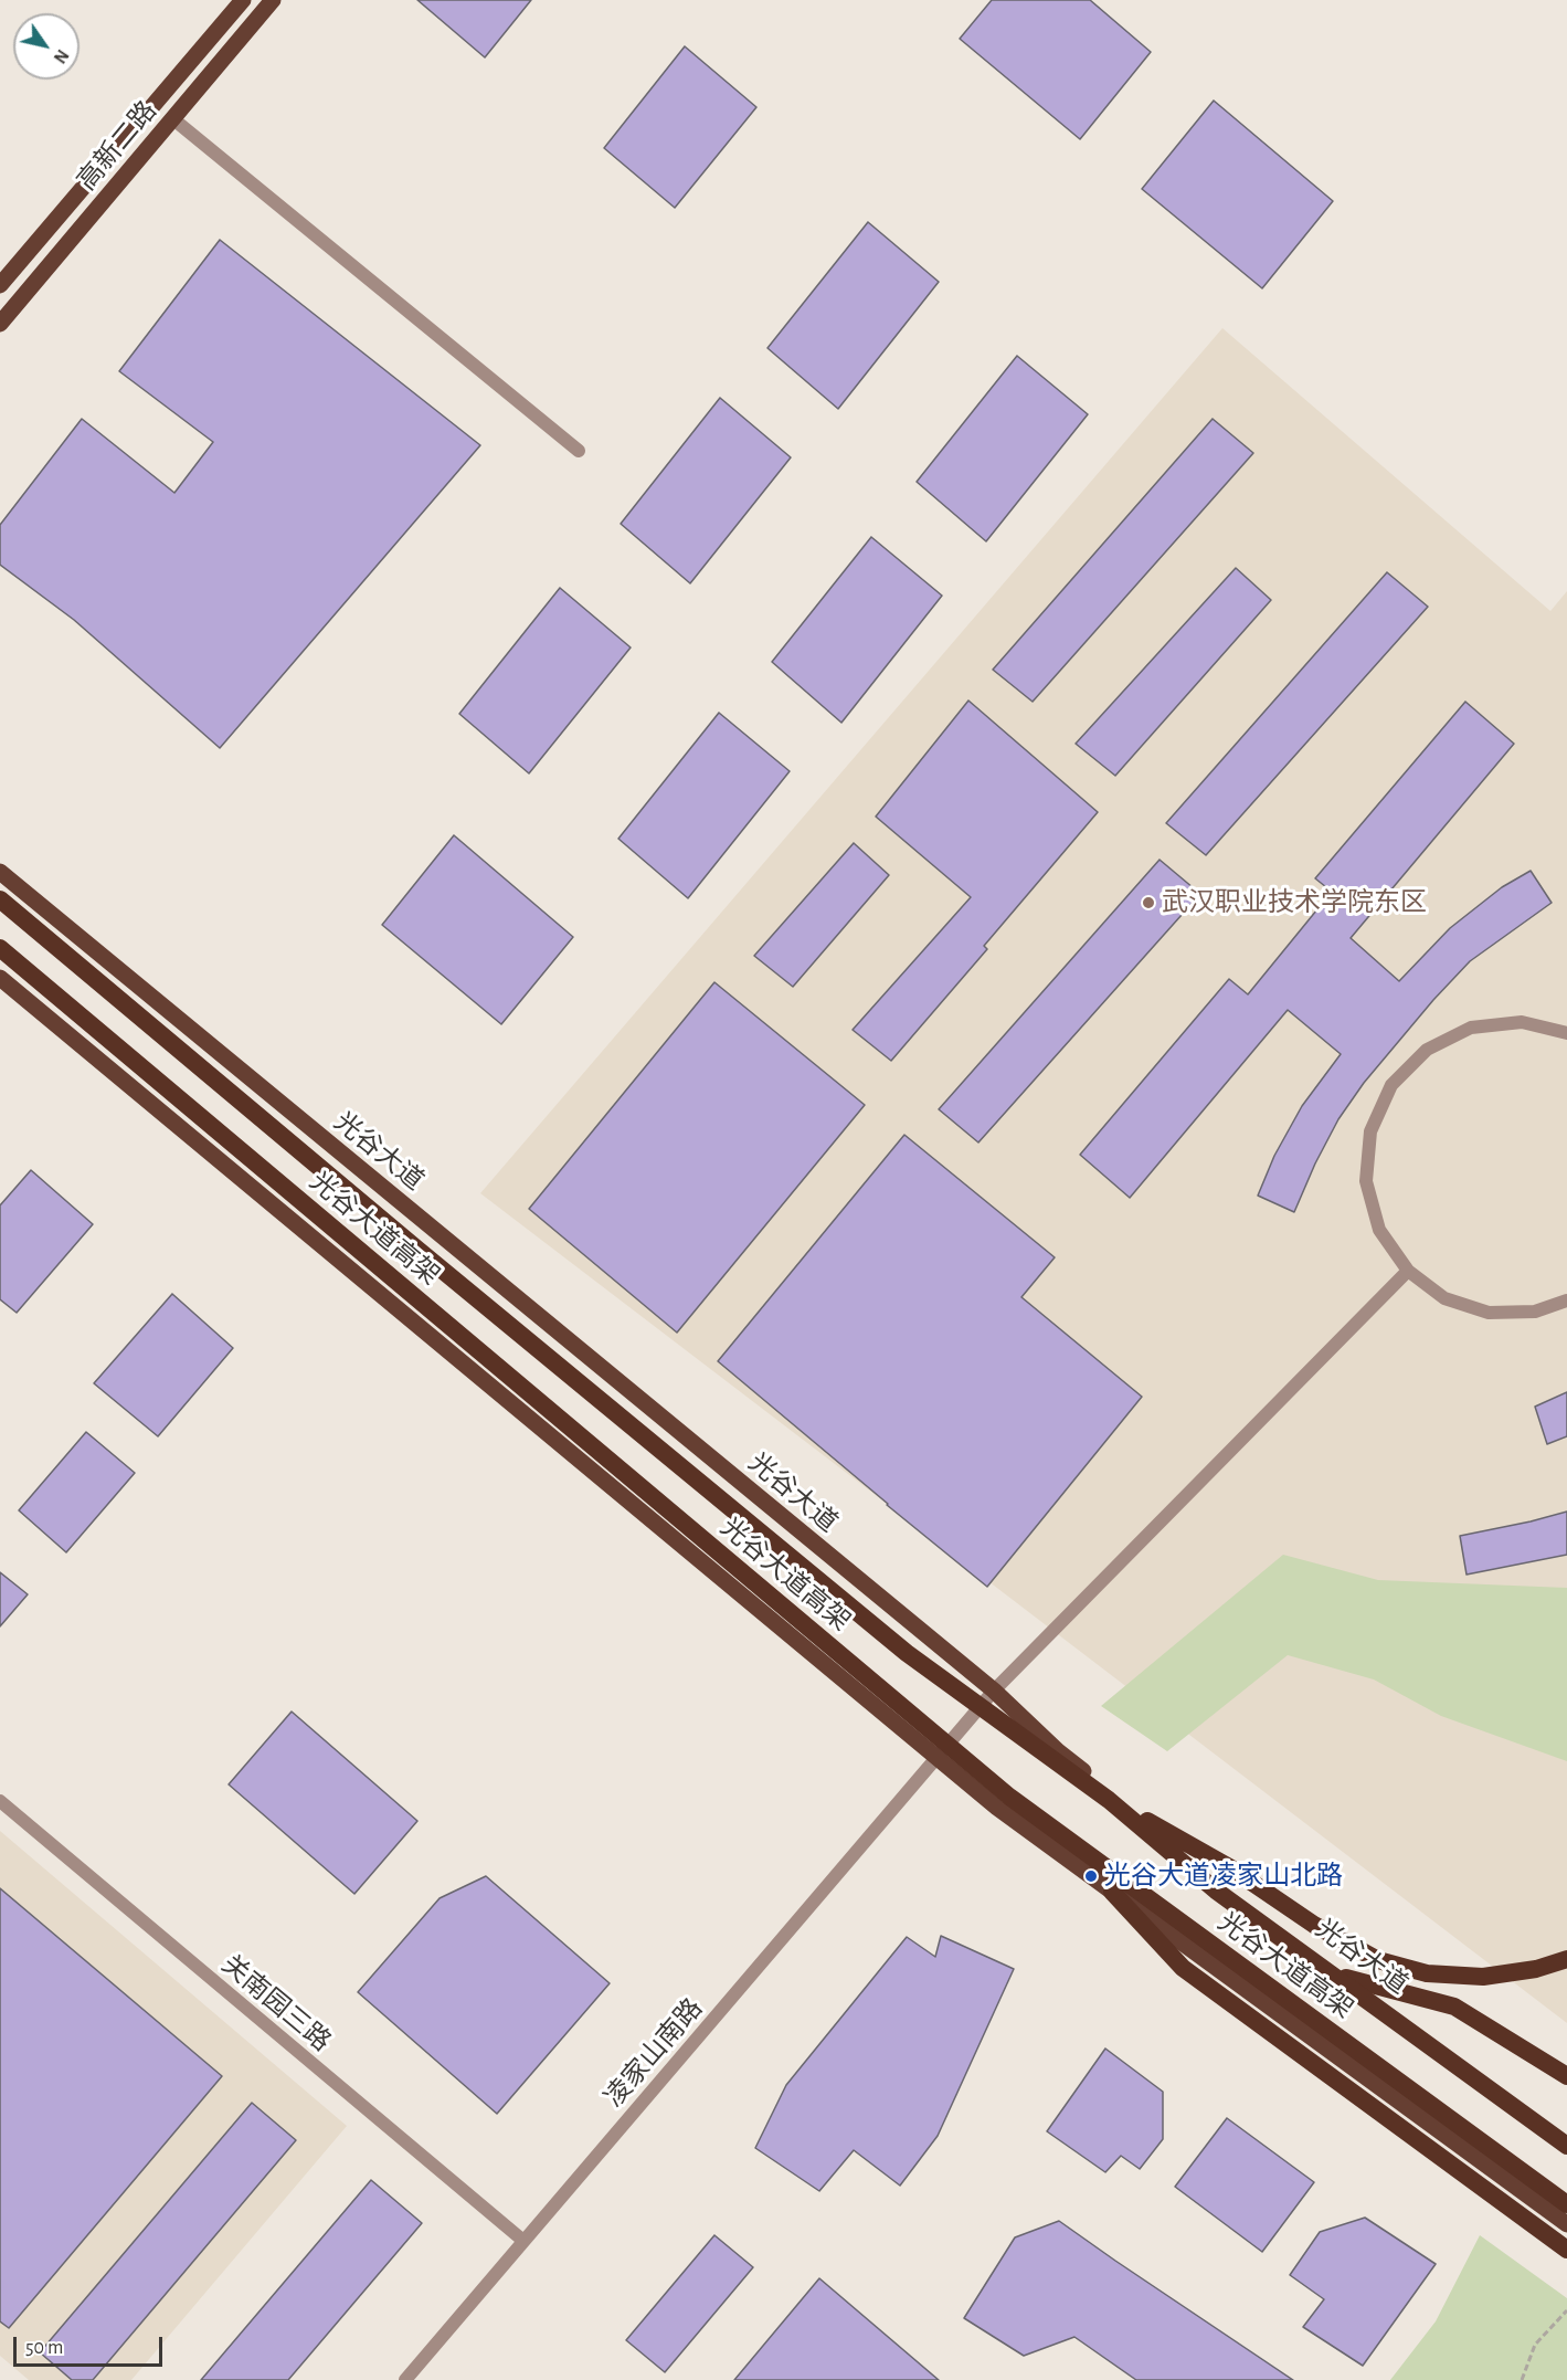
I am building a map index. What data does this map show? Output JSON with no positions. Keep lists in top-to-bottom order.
{
  "streets": {
    "highway": ["光谷大道高架"],
    "main road": ["高新二路", "光谷大道"],
    "street": ["关南园三路", "凌家山南路"]
  },
  "crossings": [
    ["光谷大道", "凌家山南路"],
    ["关南园三路", "凌家山南路"]
  ],
  "places": ["武汉职业技术学院东区", "光谷大道凌家山北路"],
  "scale_bar": "50 m",
  "north": "bottom right"
}
